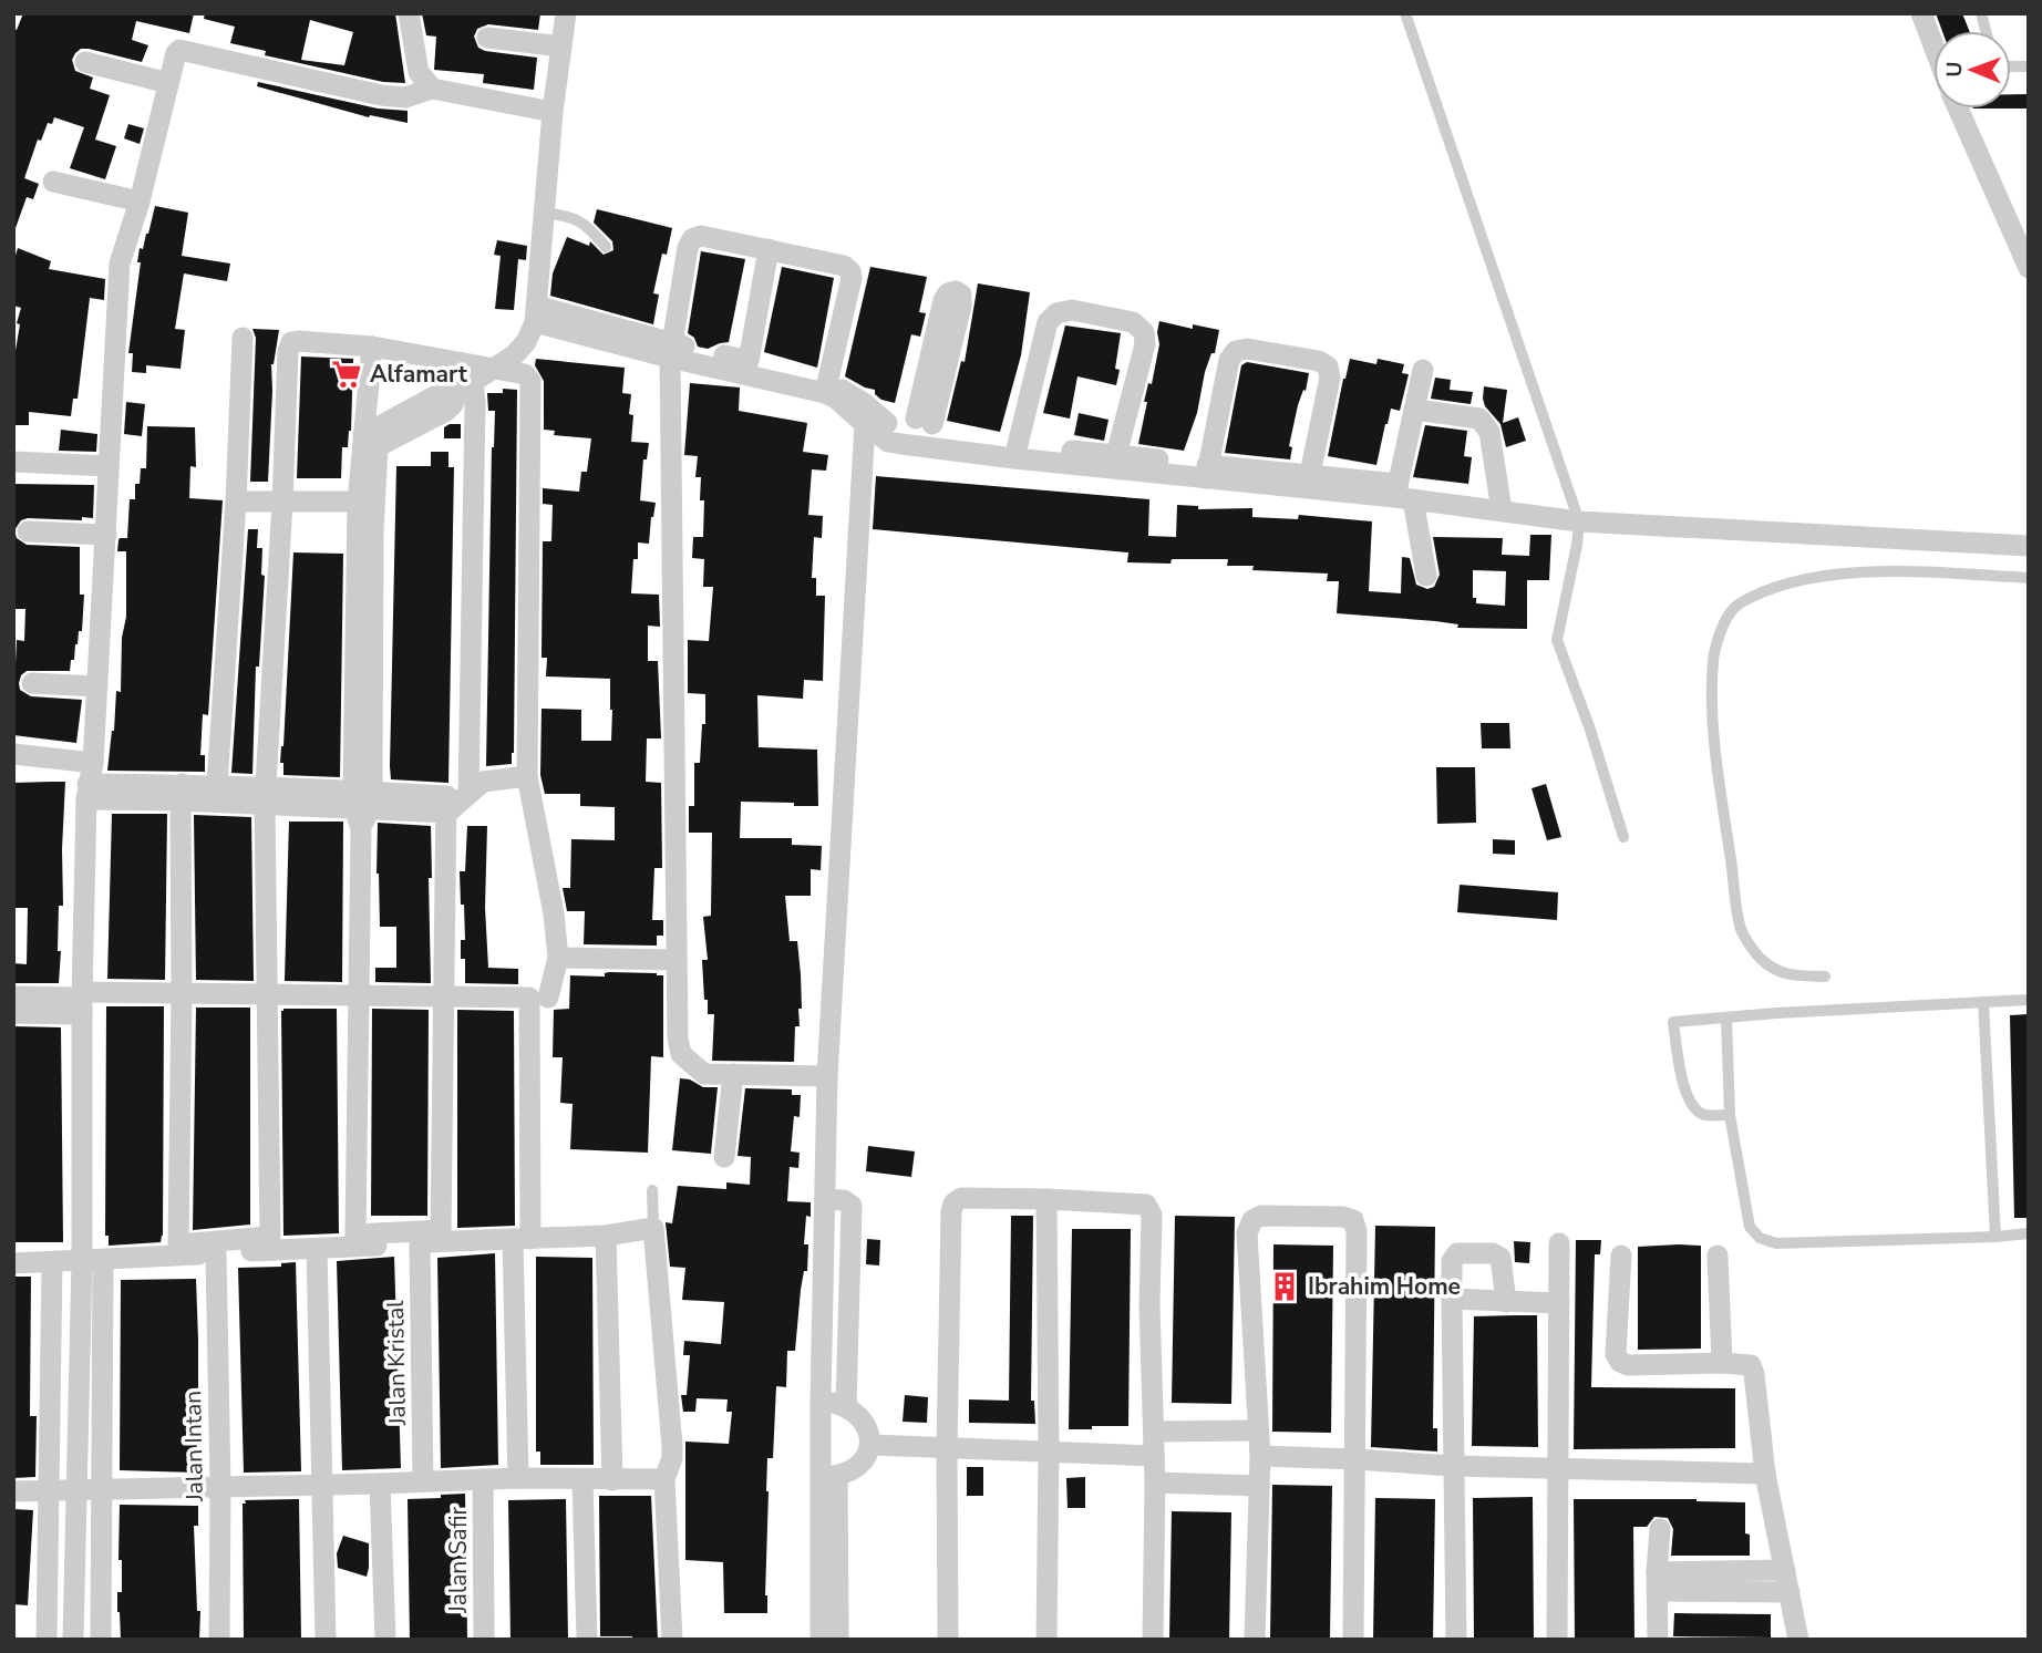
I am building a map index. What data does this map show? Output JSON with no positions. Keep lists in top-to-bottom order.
{
  "streets": {
    "street": ["Jalan Kristal", "Jalan Intan", "Jalan Safir"]
  },
  "places": {
    "supermarket": ["Alfamart"],
    "building": ["Ibrahim Home"]
  },
  "north": "left"
}
